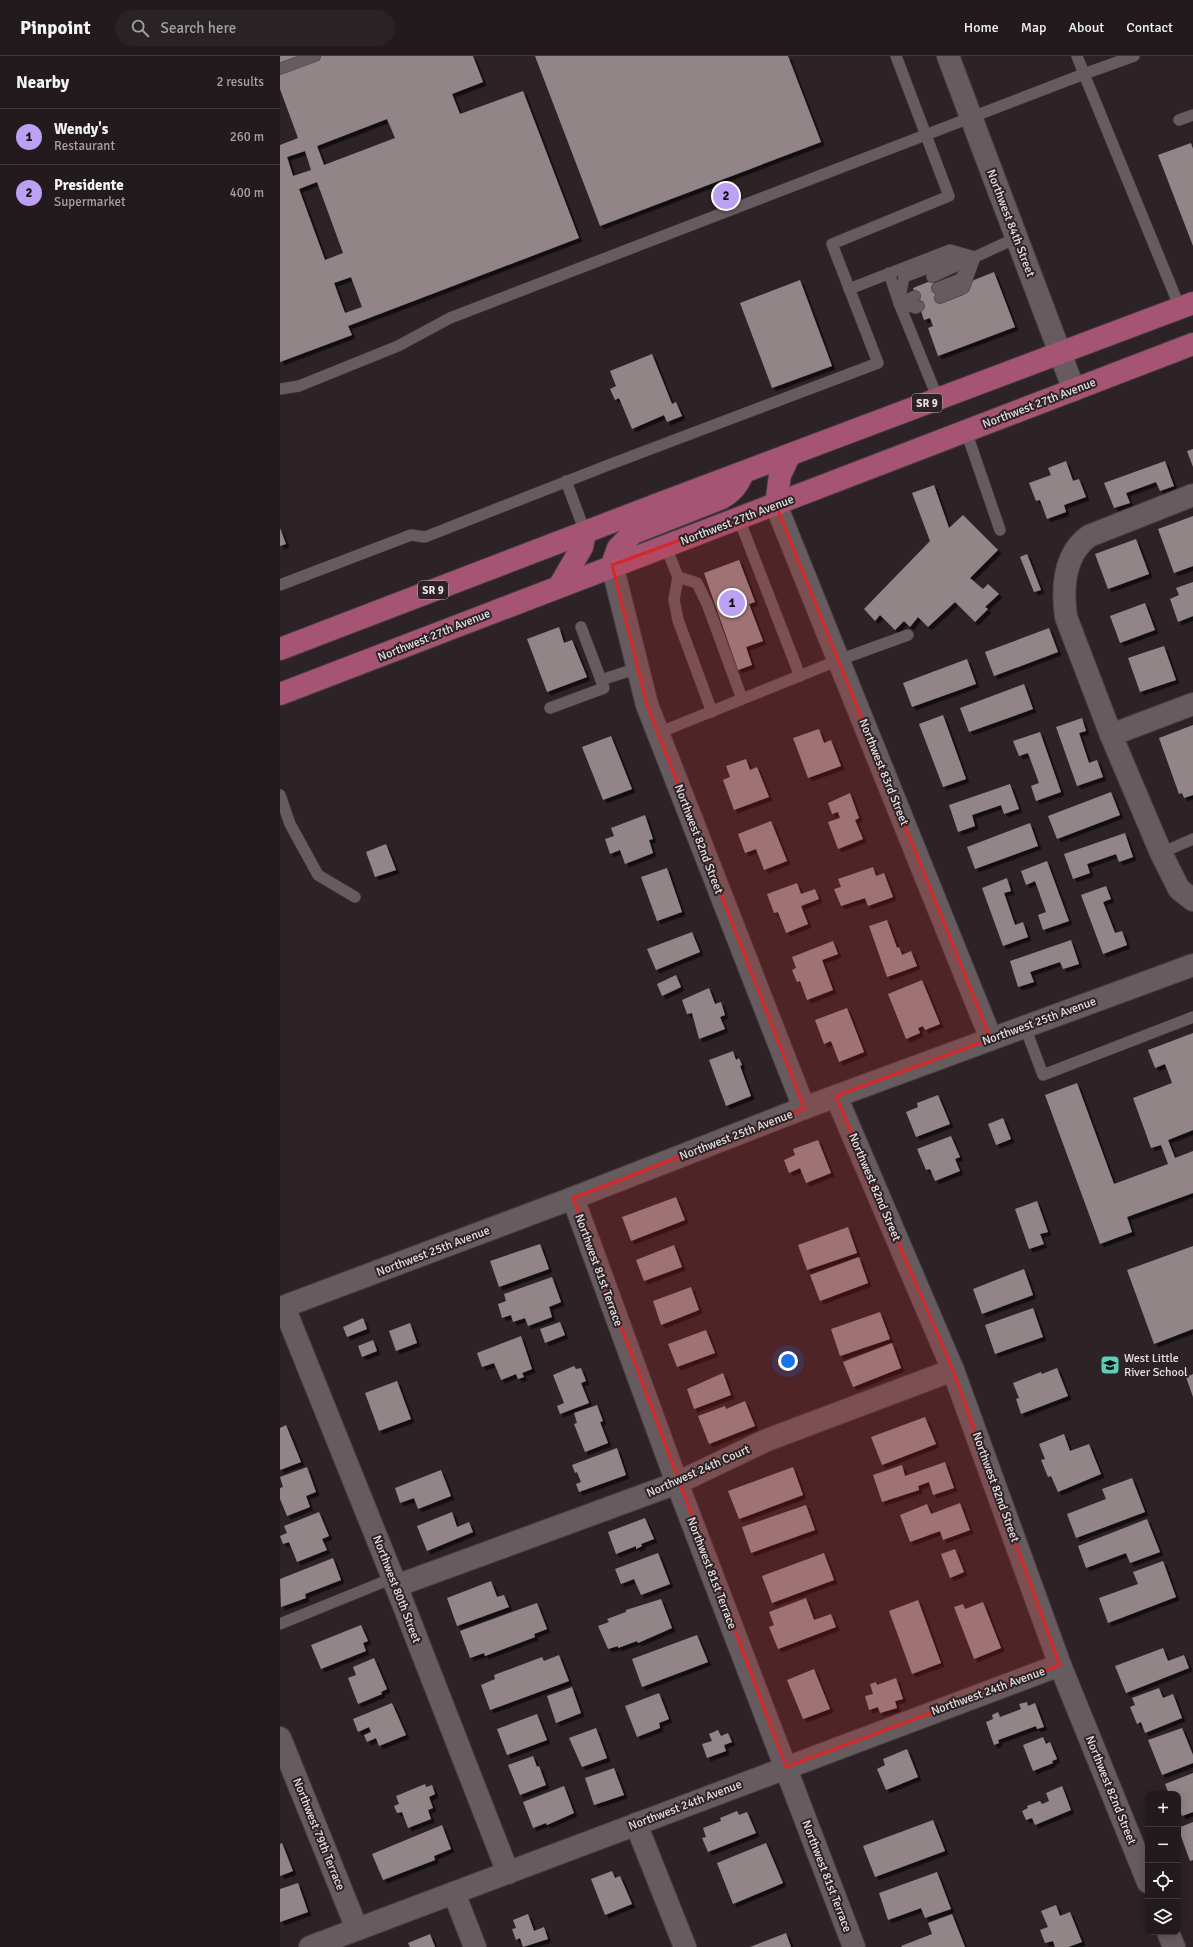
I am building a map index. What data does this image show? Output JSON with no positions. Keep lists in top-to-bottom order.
{
  "streets": {
    "main road": ["SR 9", "Northwest 27th Avenue"],
    "street": [
      "Northwest 84th Street",
      "Northwest 83rd Street",
      "Northwest 82nd Street",
      "Northwest 25th Avenue",
      "Northwest 81st Terrace",
      "Northwest 24th Court",
      "Northwest 80th Street",
      "Northwest 24th Avenue",
      "Northwest 79th Terrace"
    ]
  },
  "crossings": [
    ["Northwest 84th Street", "SR 9"],
    ["Northwest 84th Street", "Northwest 27th Avenue"],
    ["Northwest 27th Avenue", "Northwest 83rd Street"],
    ["Northwest 27th Avenue", "Northwest 82nd Street"],
    ["Northwest 83rd Street", "Northwest 25th Avenue"],
    ["Northwest 82nd Street", "Northwest 25th Avenue"],
    ["Northwest 82nd Street", "Northwest 24th Court"],
    ["Northwest 82nd Street", "Northwest 24th Avenue"],
    ["Northwest 25th Avenue", "Northwest 81st Terrace"],
    ["Northwest 25th Avenue", "Northwest 80th Street"],
    ["Northwest 81st Terrace", "Northwest 24th Court"],
    ["Northwest 81st Terrace", "Northwest 24th Avenue"],
    ["Northwest 24th Court", "Northwest 80th Street"],
    ["Northwest 80th Street", "Northwest 24th Avenue"],
    ["Northwest 24th Avenue", "Northwest 79th Terrace"]
  ],
  "places": {
    "school or university": ["West Little River School"]
  },
  "page": {
    "header": "Pinpoint",
    "search": "Search here",
    "nav": [
      "Home",
      "Map",
      "About",
      "Contact"
    ],
    "heading": ["Nearby", "2 results"],
    "list": [
      {
        "mark": "1",
        "name": "Wendy's",
        "note": "Restaurant",
        "value": "260 m"
      },
      {
        "mark": "2",
        "name": "Presidente",
        "note": "Supermarket",
        "value": "400 m"
      }
    ],
    "pins": ["2", "1"],
    "map_buttons": ["+", "−"]
  }
}
